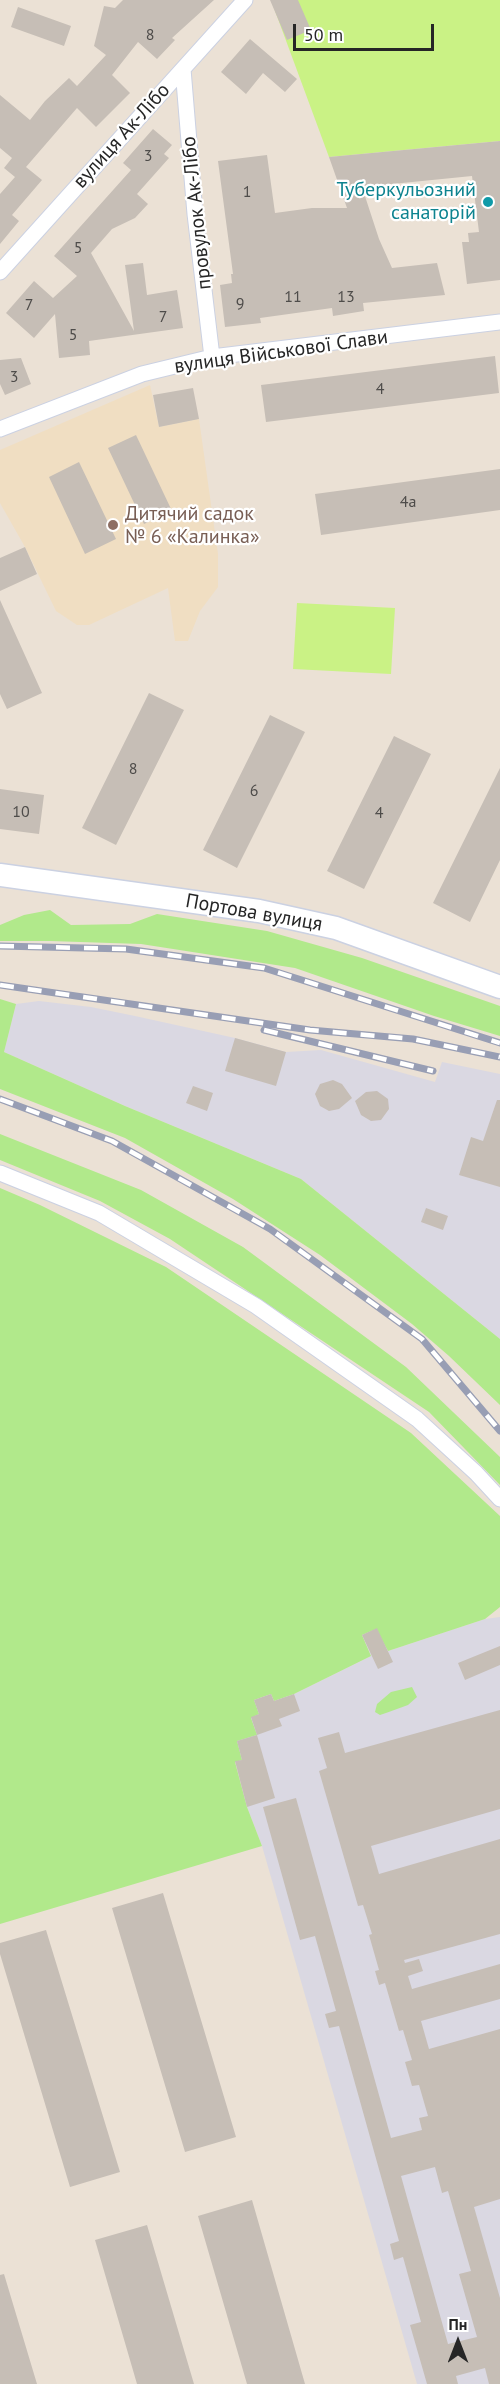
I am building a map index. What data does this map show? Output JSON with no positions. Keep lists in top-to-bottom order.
{
  "streets": {
    "main road": ["Портова вулиця"],
    "street": ["вулиця Ак-Лібо", "провулок Ак-Лібо", "вулиця Військової Слави"]
  },
  "crossings": [
    ["вулиця Ак-Лібо", "провулок Ак-Лібо"],
    ["провулок Ак-Лібо", "вулиця Військової Слави"]
  ],
  "places": ["Туберкульозний санаторій", "Дитячий садок № 6 «Калинка»"],
  "house_numbers": [
    "8",
    "3",
    "1",
    "5",
    "11",
    "13",
    "9",
    "7",
    "7",
    "5",
    "3",
    "4",
    "4а",
    "8",
    "6",
    "10",
    "4"
  ],
  "scale_bar": "50 m",
  "north": "top"
}
